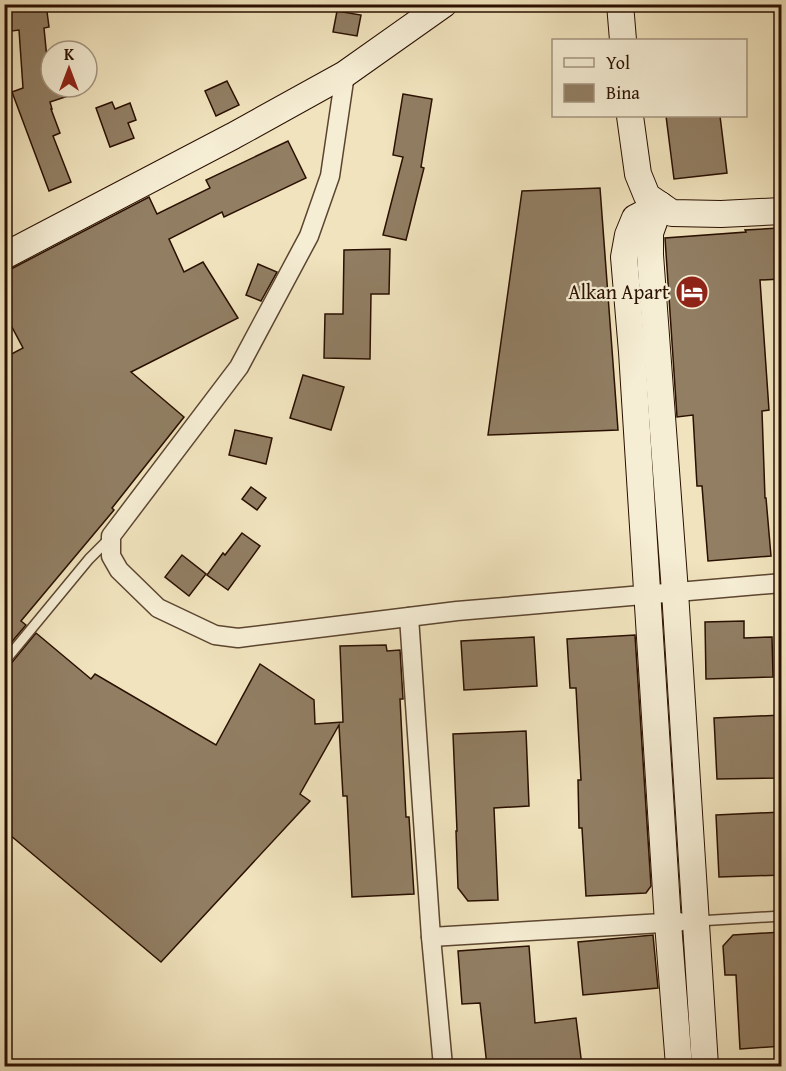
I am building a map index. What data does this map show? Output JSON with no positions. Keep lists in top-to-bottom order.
{
  "places": {
    "hotel": ["Alkan Apart"]
  },
  "legend": ["Yol", "Bina"],
  "north": "top"
}
